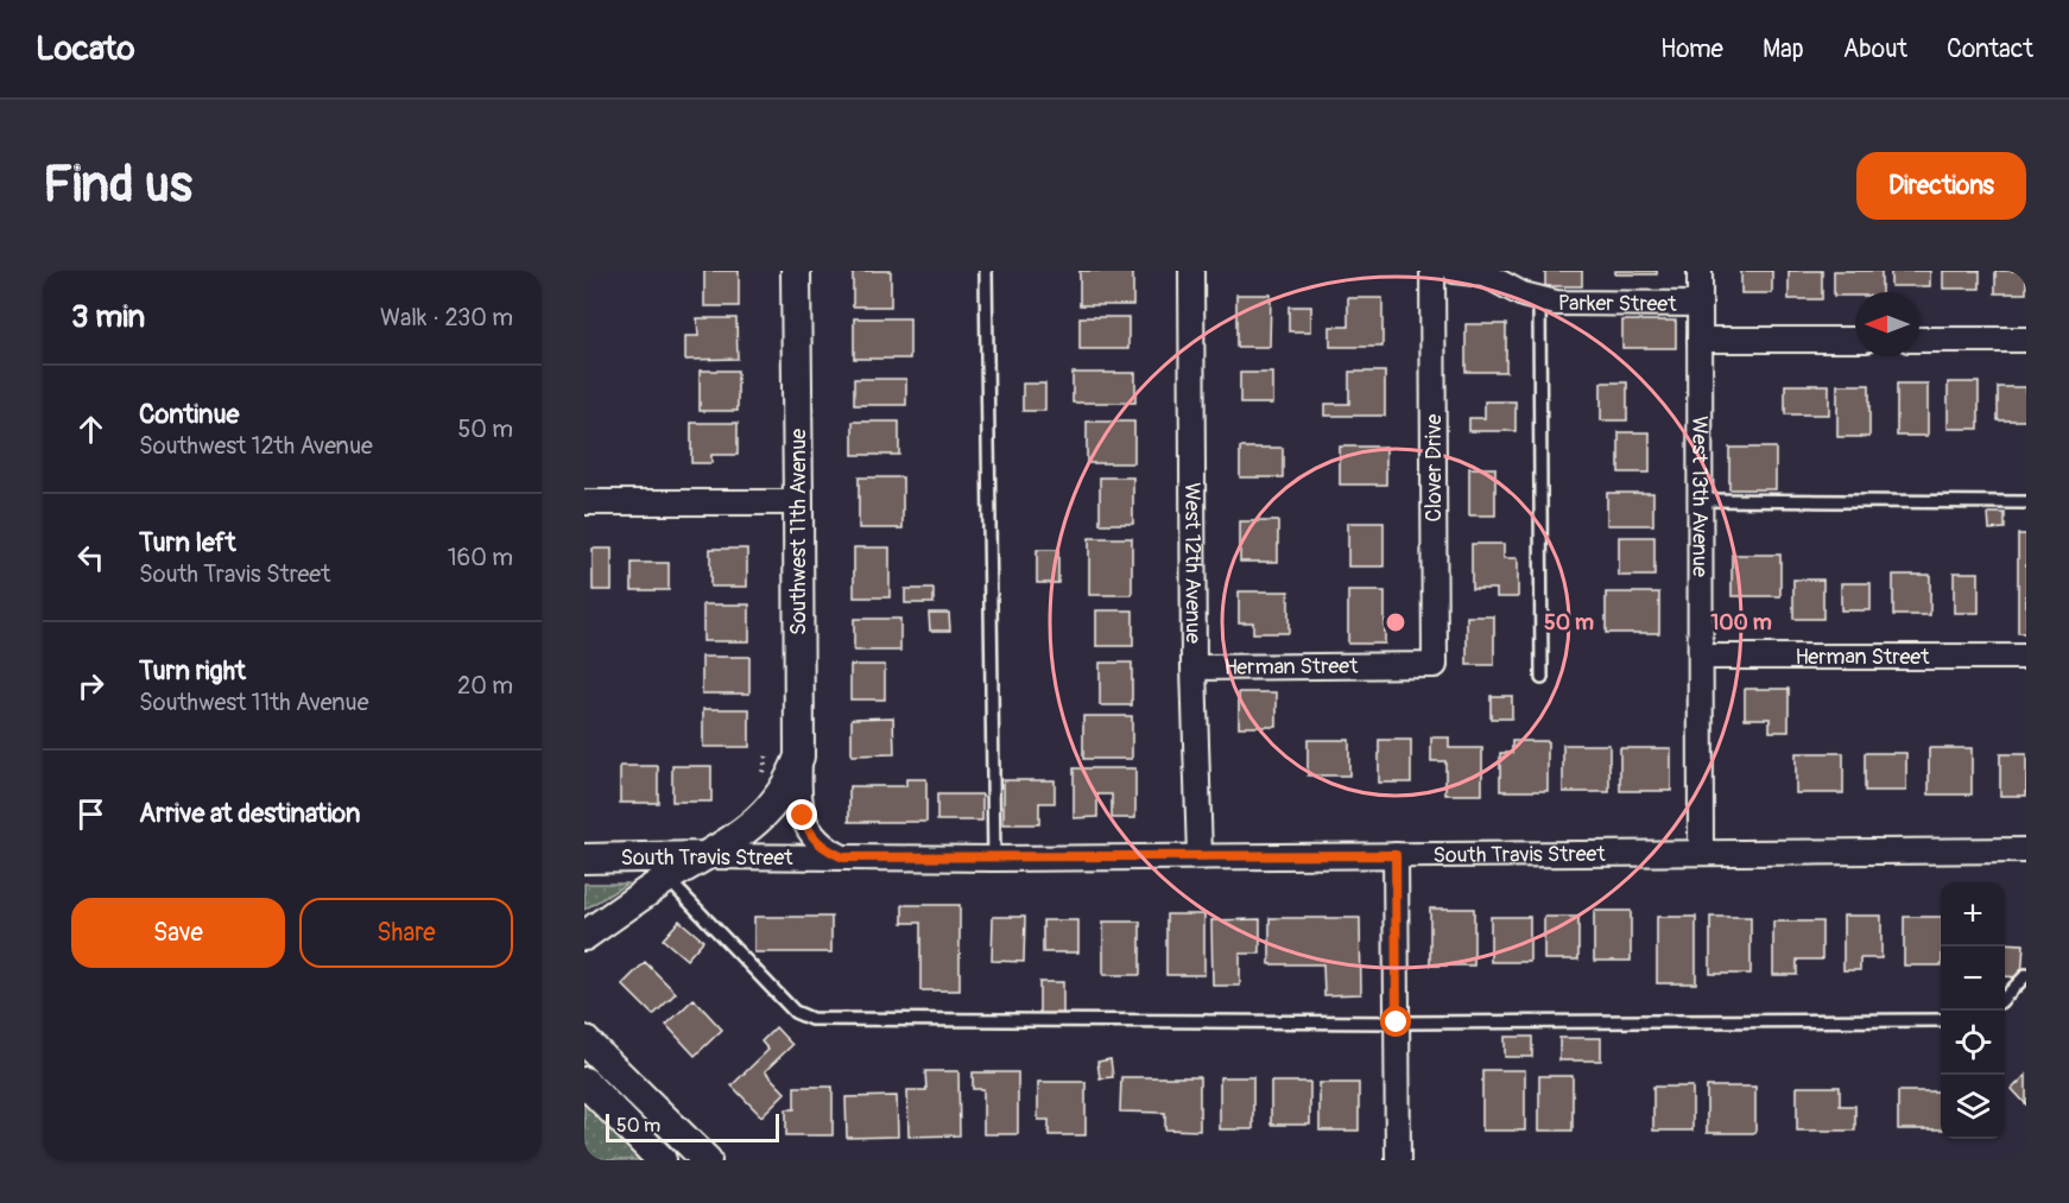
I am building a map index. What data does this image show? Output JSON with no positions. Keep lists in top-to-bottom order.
{
  "streets": {
    "street": [
      "Parker Street",
      "Clover Drive",
      "West 13th Avenue",
      "Southwest 11th Avenue",
      "West 12th Avenue",
      "Herman Street",
      "South Travis Street"
    ]
  },
  "crossings": [
    ["Parker Street", "West 13th Avenue"],
    ["Clover Drive", "Herman Street"],
    ["West 13th Avenue", "Herman Street"],
    ["West 13th Avenue", "South Travis Street"],
    ["Southwest 11th Avenue", "South Travis Street"],
    ["West 12th Avenue", "Herman Street"],
    ["West 12th Avenue", "South Travis Street"]
  ],
  "scale_bar": "50 m",
  "north": "left",
  "page": {
    "header": "Locato",
    "nav": [
      "Home",
      "Map",
      "About",
      "Contact"
    ],
    "buttons": [
      "Directions",
      ["Save", "Share"]
    ],
    "title": "Find us",
    "heading": ["3 min", "Walk · 230 m"],
    "list": [
      ["Continue", "Southwest 12th Avenue", "50 m"],
      ["Turn left", "South Travis Street", "160 m"],
      ["Turn right", "Southwest 11th Avenue", "20 m"],
      "Arrive at destination"
    ],
    "map_buttons": ["+", "−"],
    "scale": "50 m"
  },
  "rings": ["50 m", "100 m"]
}
